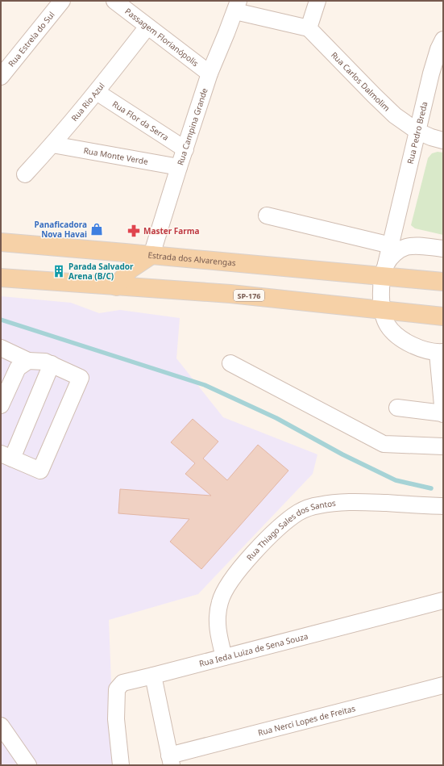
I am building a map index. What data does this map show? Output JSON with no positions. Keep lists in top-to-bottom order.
{
  "streets": {
    "main road": ["Estrada dos Alvarengas", "SP-176"],
    "street": [
      "Passagem Florianópolis",
      "Rua Estrela do Sul",
      "Rua Carlos Dalmolim",
      "Rua Rio Azul",
      "Rua Flor da Serra",
      "Rua Campina Grande",
      "Rua Pedro Breda",
      "Rua Monte Verde",
      "Rua Thiago Sales dos Santos",
      "Rua Ieda Luiza de Sena Souza",
      "Rua Nerci Lopes de Freitas"
    ]
  },
  "crossings": [
    ["Passagem Florianópolis", "Rua Rio Azul"],
    ["Passagem Florianópolis", "Rua Campina Grande"],
    ["Rua Carlos Dalmolim", "Rua Pedro Breda"],
    ["Rua Rio Azul", "Rua Flor da Serra"],
    ["Rua Rio Azul", "Rua Monte Verde"],
    ["Rua Flor da Serra", "Rua Campina Grande"],
    ["Rua Campina Grande", "Rua Monte Verde"],
    ["Rua Campina Grande", "Estrada dos Alvarengas"],
    ["Rua Pedro Breda", "Estrada dos Alvarengas"],
    ["Rua Thiago Sales dos Santos", "Rua Ieda Luiza de Sena Souza"]
  ],
  "places": {
    "shop": ["Panaficadora Nova Havai"],
    "pharmacy": ["Master Farma"],
    "building": ["Parada Salvador Arena (B/C)"]
  }
}
